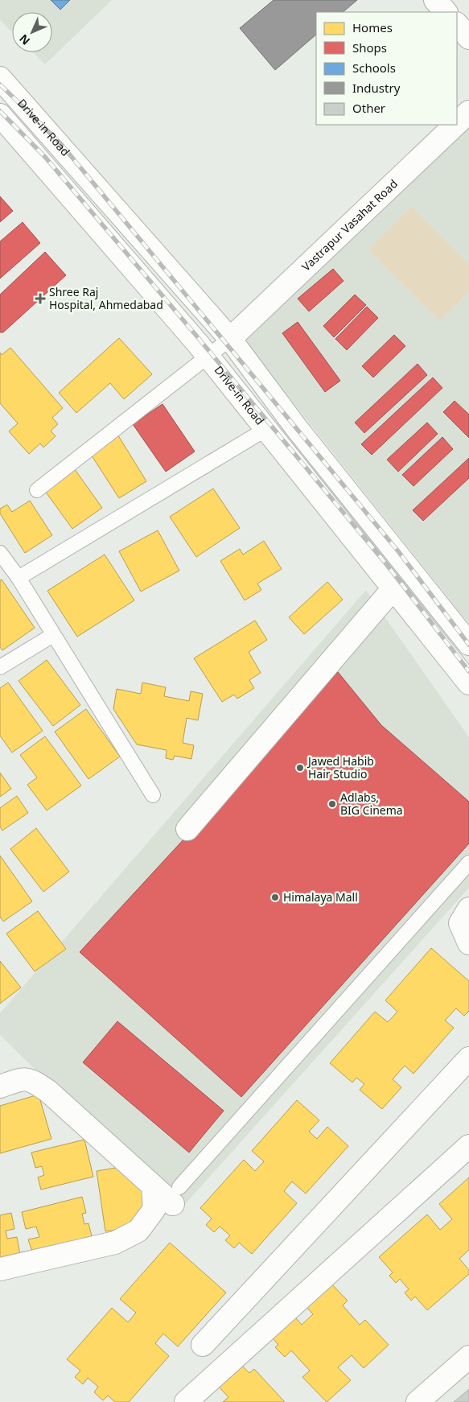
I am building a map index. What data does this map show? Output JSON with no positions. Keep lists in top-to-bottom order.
{
  "streets": {
    "street": ["Drive-in Road", "Vastrapur Vasahat Road"]
  },
  "crossings": [
    ["Drive-in Road", "Vastrapur Vasahat Road"]
  ],
  "places": {
    "health": ["Shree Raj Hospital, Ahmedabad"],
    "other": ["Jawed Habib Hair Studio", "Adlabs, BIG Cinema", "Himalaya Mall"]
  },
  "legend": [
    "Homes",
    "Shops",
    "Schools",
    "Industry",
    "Other"
  ],
  "north": "bottom left"
}
